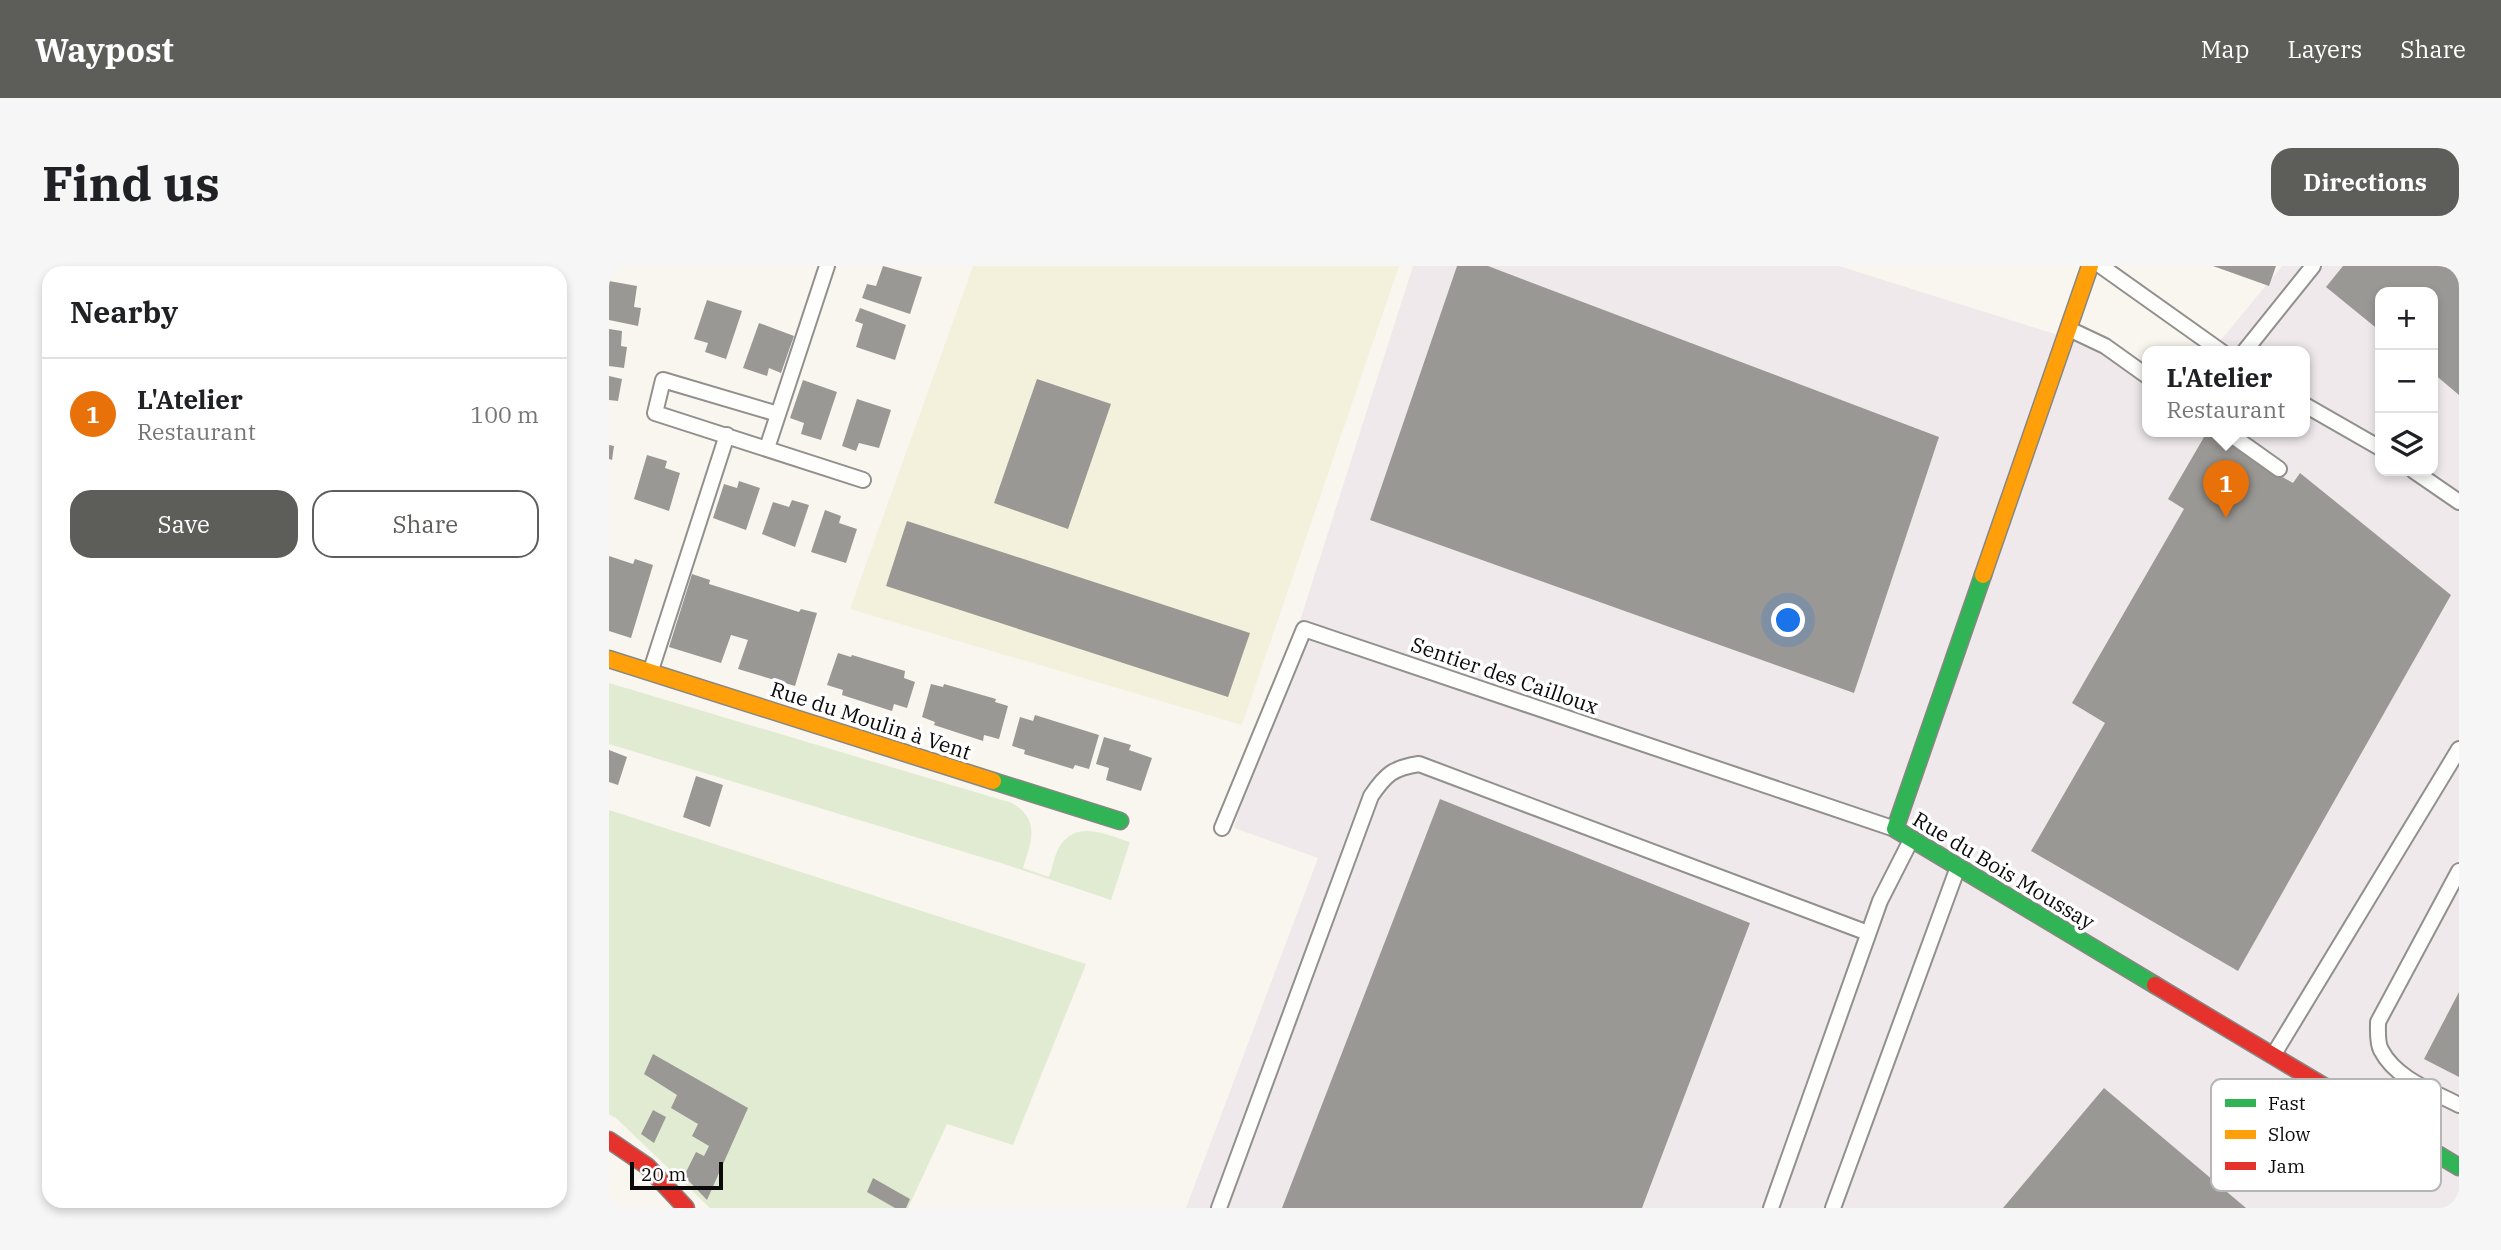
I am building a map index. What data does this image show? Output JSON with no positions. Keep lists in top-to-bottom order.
{
  "streets": {
    "street": ["Rue du Moulin à Vent", "Rue du Bois Moussay"],
    "lane": ["Sentier des Cailloux"]
  },
  "crossings": [
    ["Sentier des Cailloux", "Rue du Bois Moussay"]
  ],
  "legend": ["Fast", "Slow", "Jam"],
  "scale_bar": "20 m",
  "page": {
    "header": "Waypost",
    "nav": ["Map", "Layers", "Share"],
    "buttons": [
      "Directions",
      ["Save", "Share"]
    ],
    "title": "Find us",
    "heading": "Nearby",
    "map_buttons": ["+", "−"],
    "popup": ["L'Atelier", "Restaurant"],
    "list": [
      {
        "mark": "1",
        "name": "L'Atelier",
        "note": "Restaurant",
        "value": "100 m"
      }
    ],
    "pins": "1",
    "scale": "20 m"
  }
}
